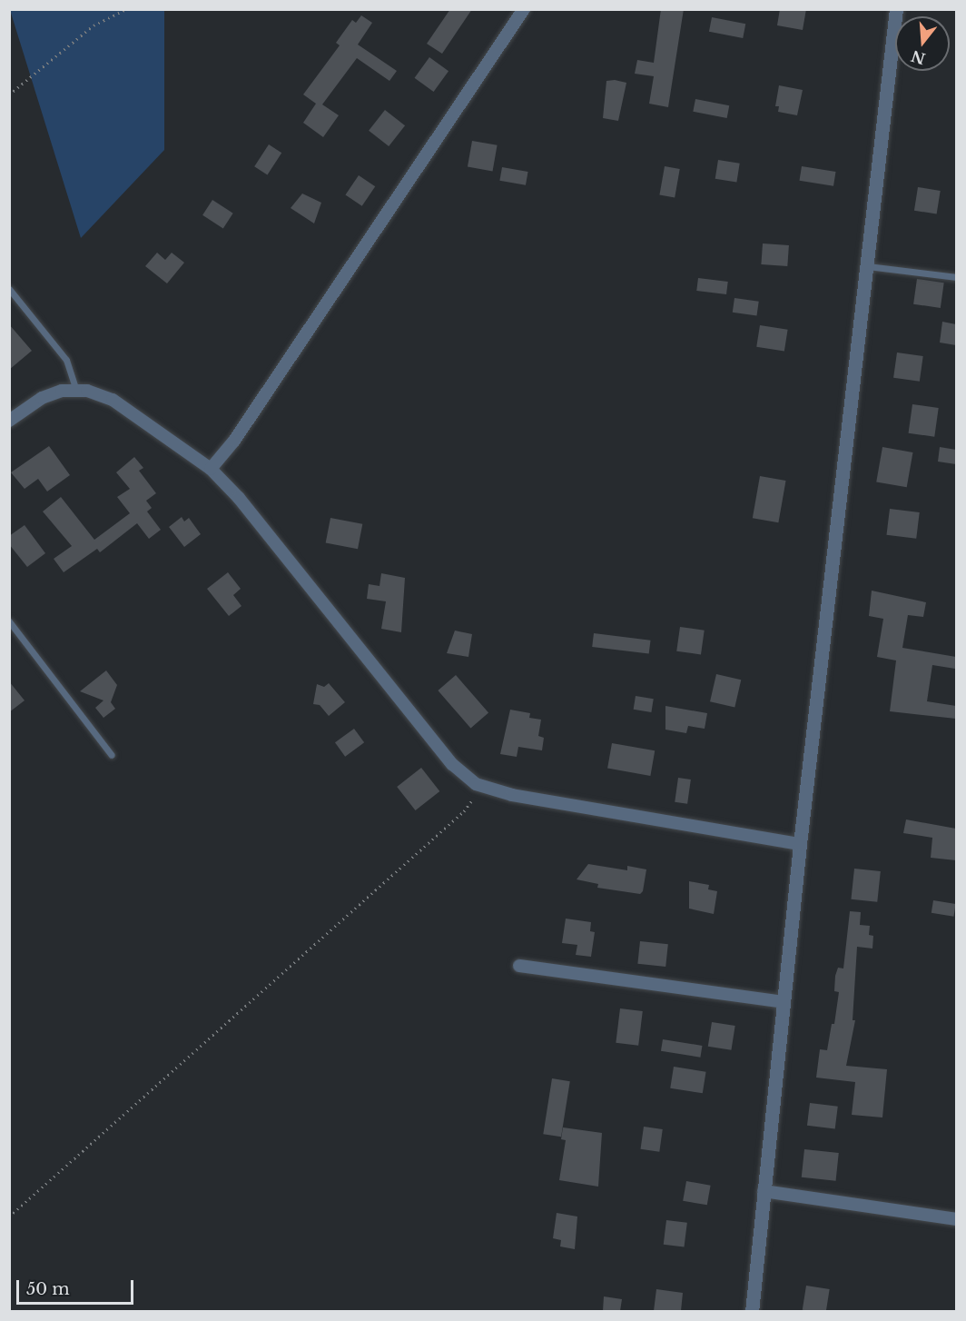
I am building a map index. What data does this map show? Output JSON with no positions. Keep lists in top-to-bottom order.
{
  "scale_bar": "50 m",
  "north": "bottom"
}
